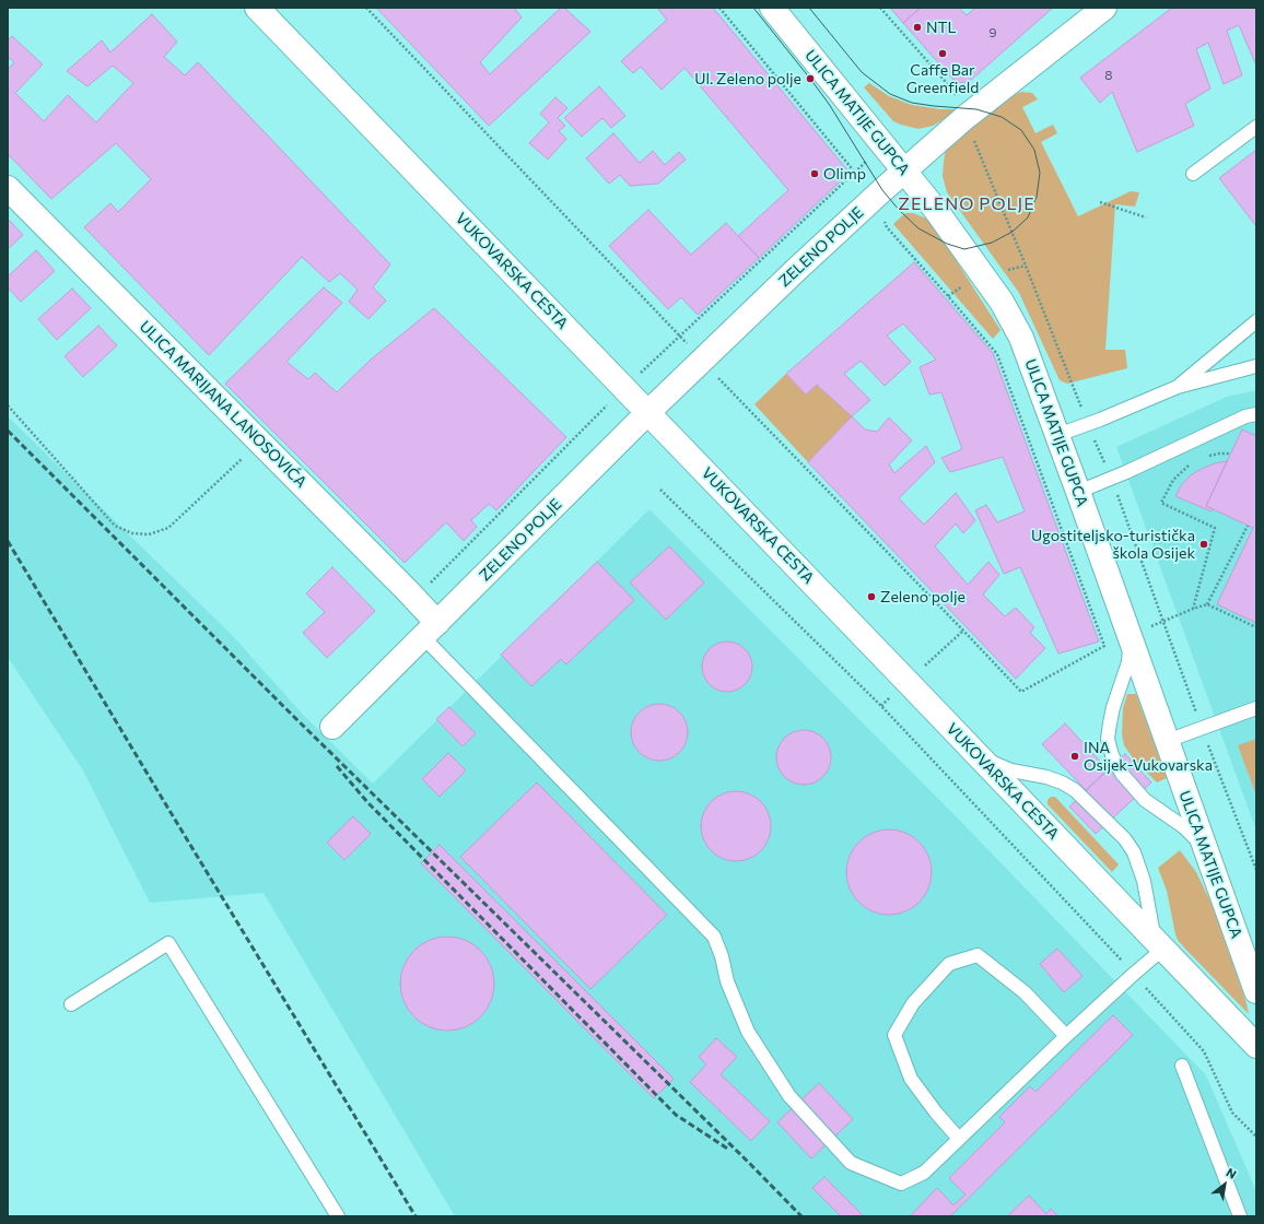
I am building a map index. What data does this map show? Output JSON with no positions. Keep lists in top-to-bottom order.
{
  "streets": {
    "main road": [
      "ULICA MATIJE GUPCA",
      "ZELENO POLJE",
      "VUKOVARSKA CESTA",
      "ULICA MARIJANA LANOSOVIĆA"
    ]
  },
  "crossings": [
    ["ULICA MATIJE GUPCA", "ZELENO POLJE"],
    ["ZELENO POLJE", "VUKOVARSKA CESTA"],
    ["ZELENO POLJE", "ULICA MARIJANA LANOSOVIĆA"]
  ],
  "districts": ["ZELENO POLJE"],
  "places": [
    "NTL",
    "Caffe Bar Greenfield",
    "Ul. Zeleno polje",
    "Olimp",
    "Ugostiteljsko-turistička škola Osijek",
    "Zeleno polje",
    "INA Osijek-Vukovarska"
  ],
  "house_numbers": ["9", "8"],
  "north": "top right"
}
